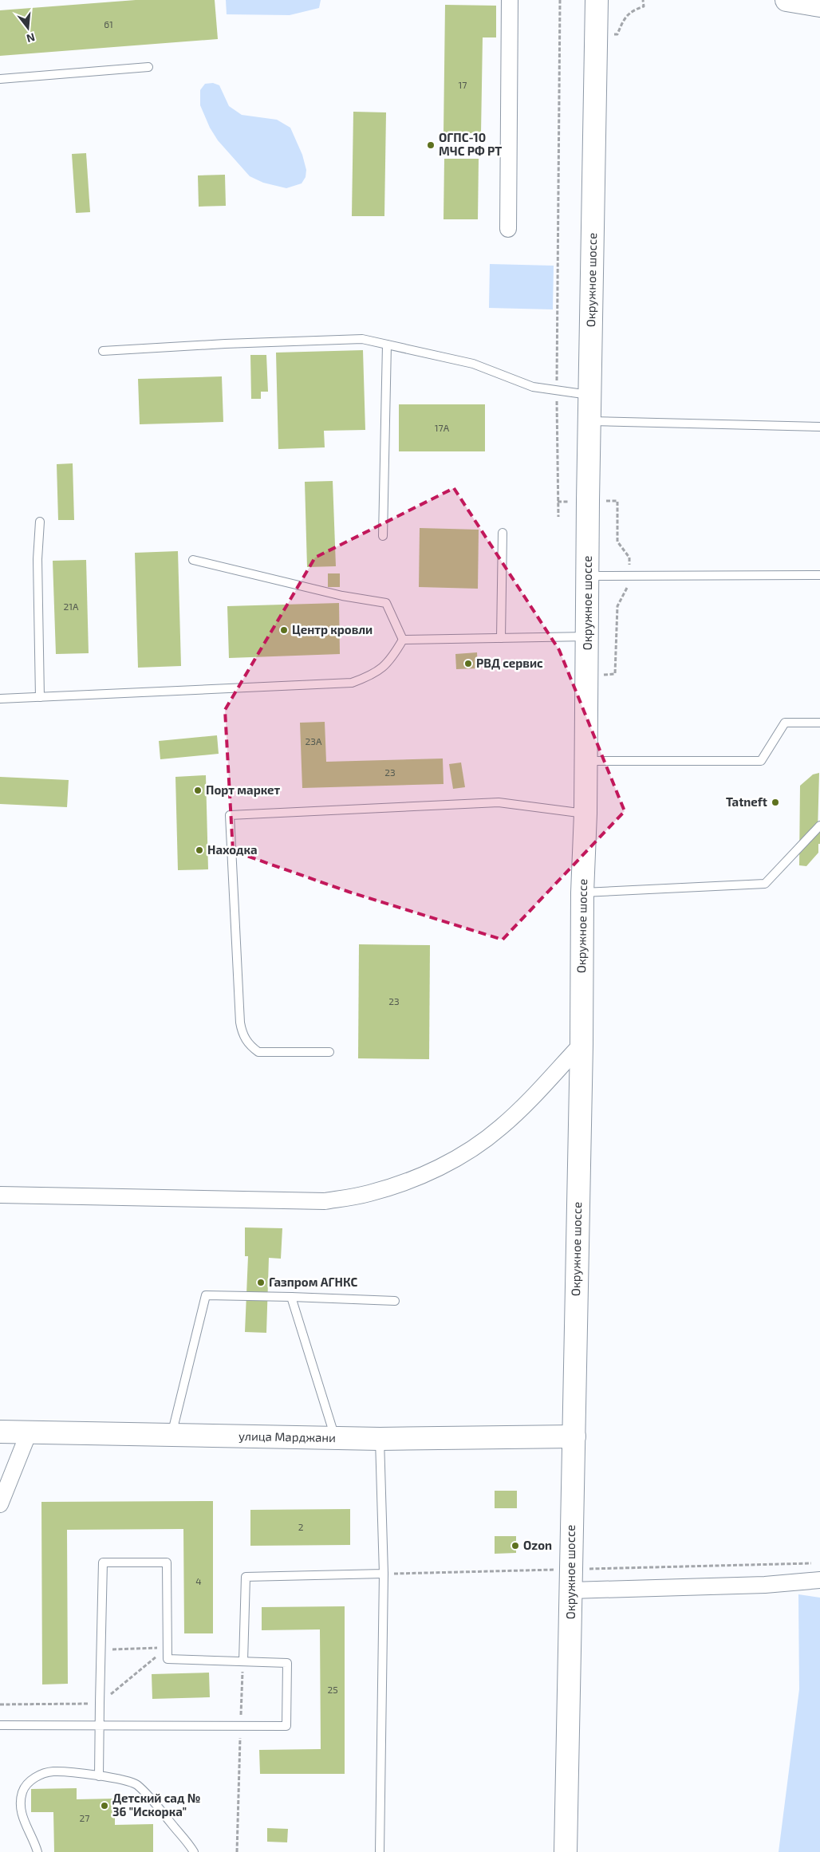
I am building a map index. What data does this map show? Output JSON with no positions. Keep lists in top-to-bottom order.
{
  "streets": {
    "street": ["Окружное шоссе", "улица Марджани"]
  },
  "crossings": [
    ["Окружное шоссе", "улица Марджани"]
  ],
  "places": [
    "ОГПС-10 МЧС РФ РТ",
    "Центр кровли",
    "РВД сервис",
    "Порт маркет",
    "Tatneft",
    "Находка",
    "Газпром АГНКС",
    "Ozon",
    "Детский сад № 36 \"Искорка\""
  ],
  "house_numbers": [
    "61",
    "17",
    "17А",
    "21А",
    "23А",
    "23",
    "23",
    "2",
    "4",
    "25",
    "27"
  ],
  "north": "bottom"
}
